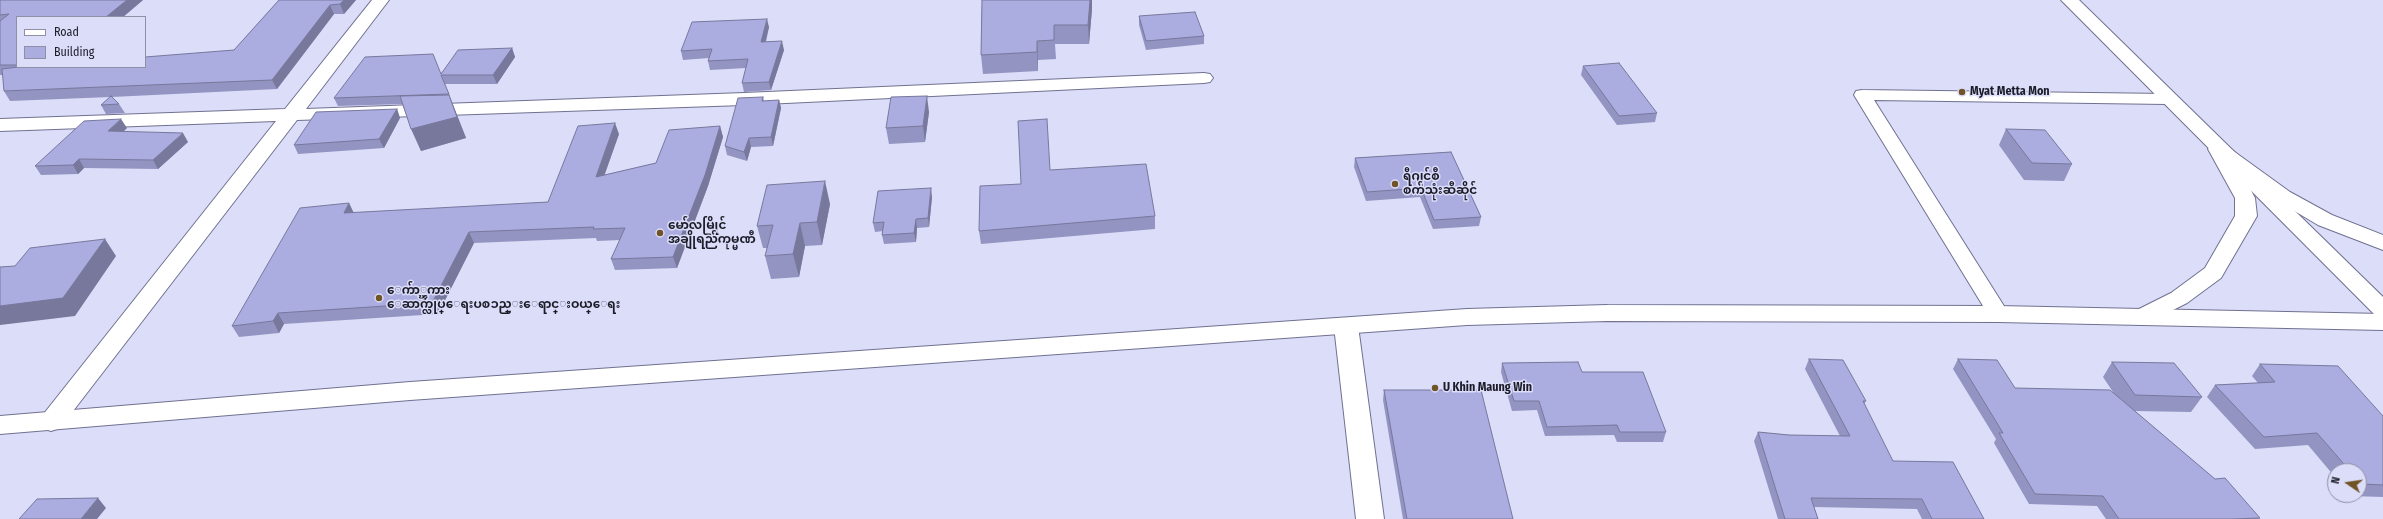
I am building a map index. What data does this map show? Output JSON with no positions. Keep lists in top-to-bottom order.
{
  "places": [
    "Myat Metta Mon",
    "ရီဂျင်စီ စက်သုံးဆီဆိုင်",
    "မော်လမြိုင် အချိုရည်ကုမ္မဏီ",
    "ေက်ာ္ၾကား ေဆာက္လုပ္ေရးပစၥည္းေရာင္းဝယ္ေရး",
    "U Khin Maung Win"
  ],
  "legend": ["Road", "Building"],
  "north": "left"
}
